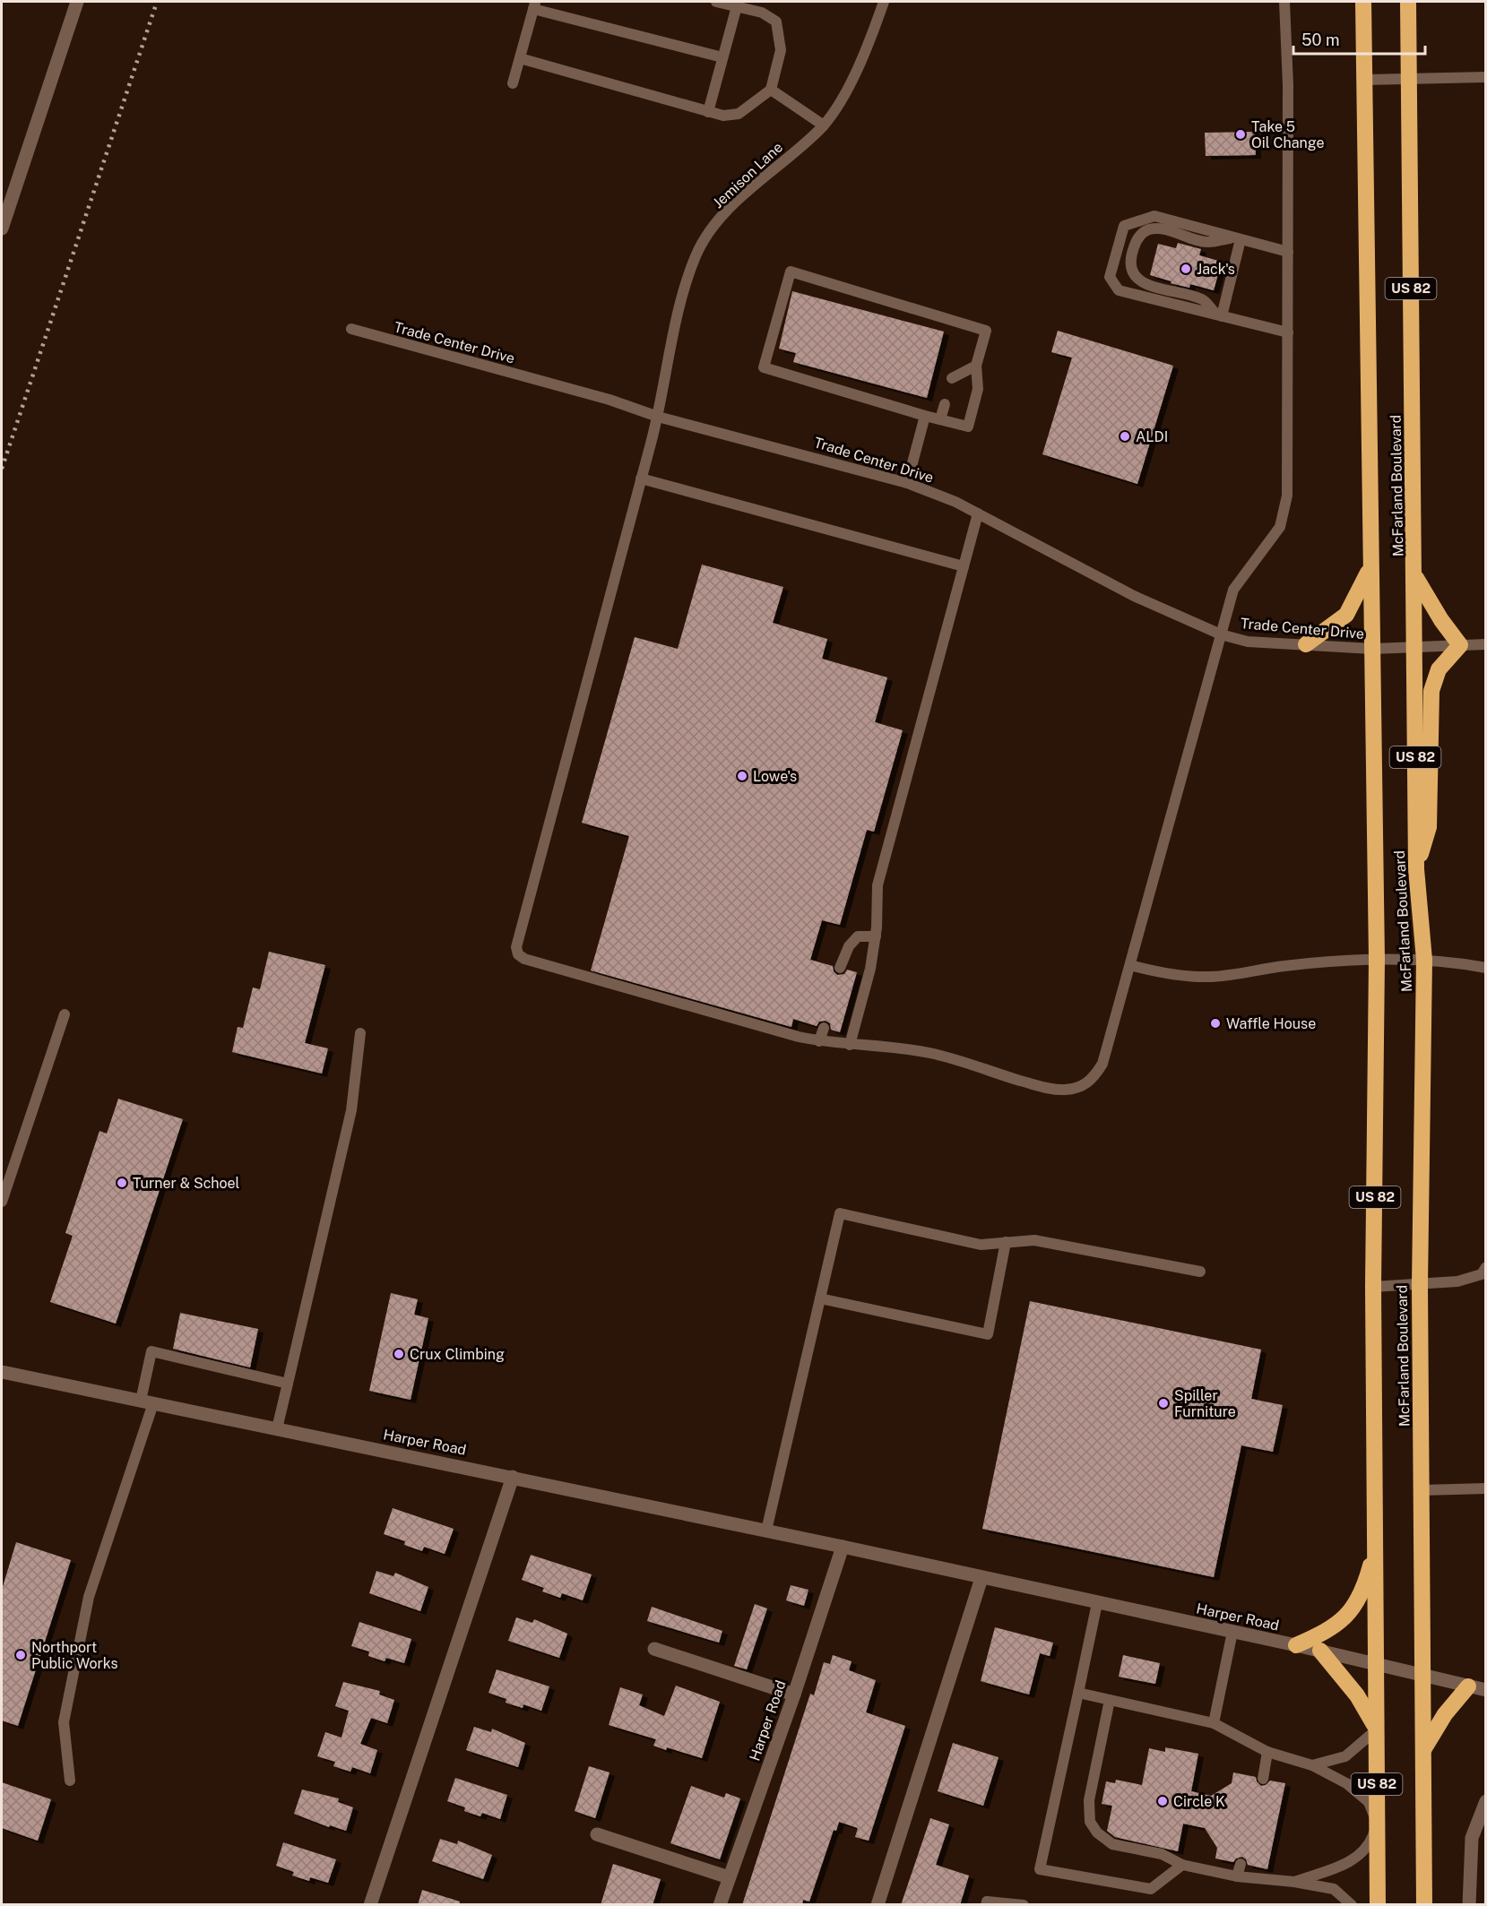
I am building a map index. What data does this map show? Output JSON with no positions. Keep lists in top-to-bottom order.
{
  "streets": {
    "highway": ["US 82", "McFarland Boulevard"],
    "street": ["Harper Road"],
    "lane": ["Jemison Lane", "Trade Center Drive"]
  },
  "crossings": [
    ["Jemison Lane", "Trade Center Drive"],
    ["Trade Center Drive", "McFarland Boulevard"],
    ["McFarland Boulevard", "Harper Road"]
  ],
  "places": [
    "Take 5 Oil Change",
    "Jack's",
    "ALDI",
    "Lowe's",
    "Waffle House",
    "Turner & Schoel",
    "Crux Climbing",
    "Spiller Furniture",
    "Northport Public Works",
    "Circle K"
  ],
  "scale_bar": "50 m"
}
